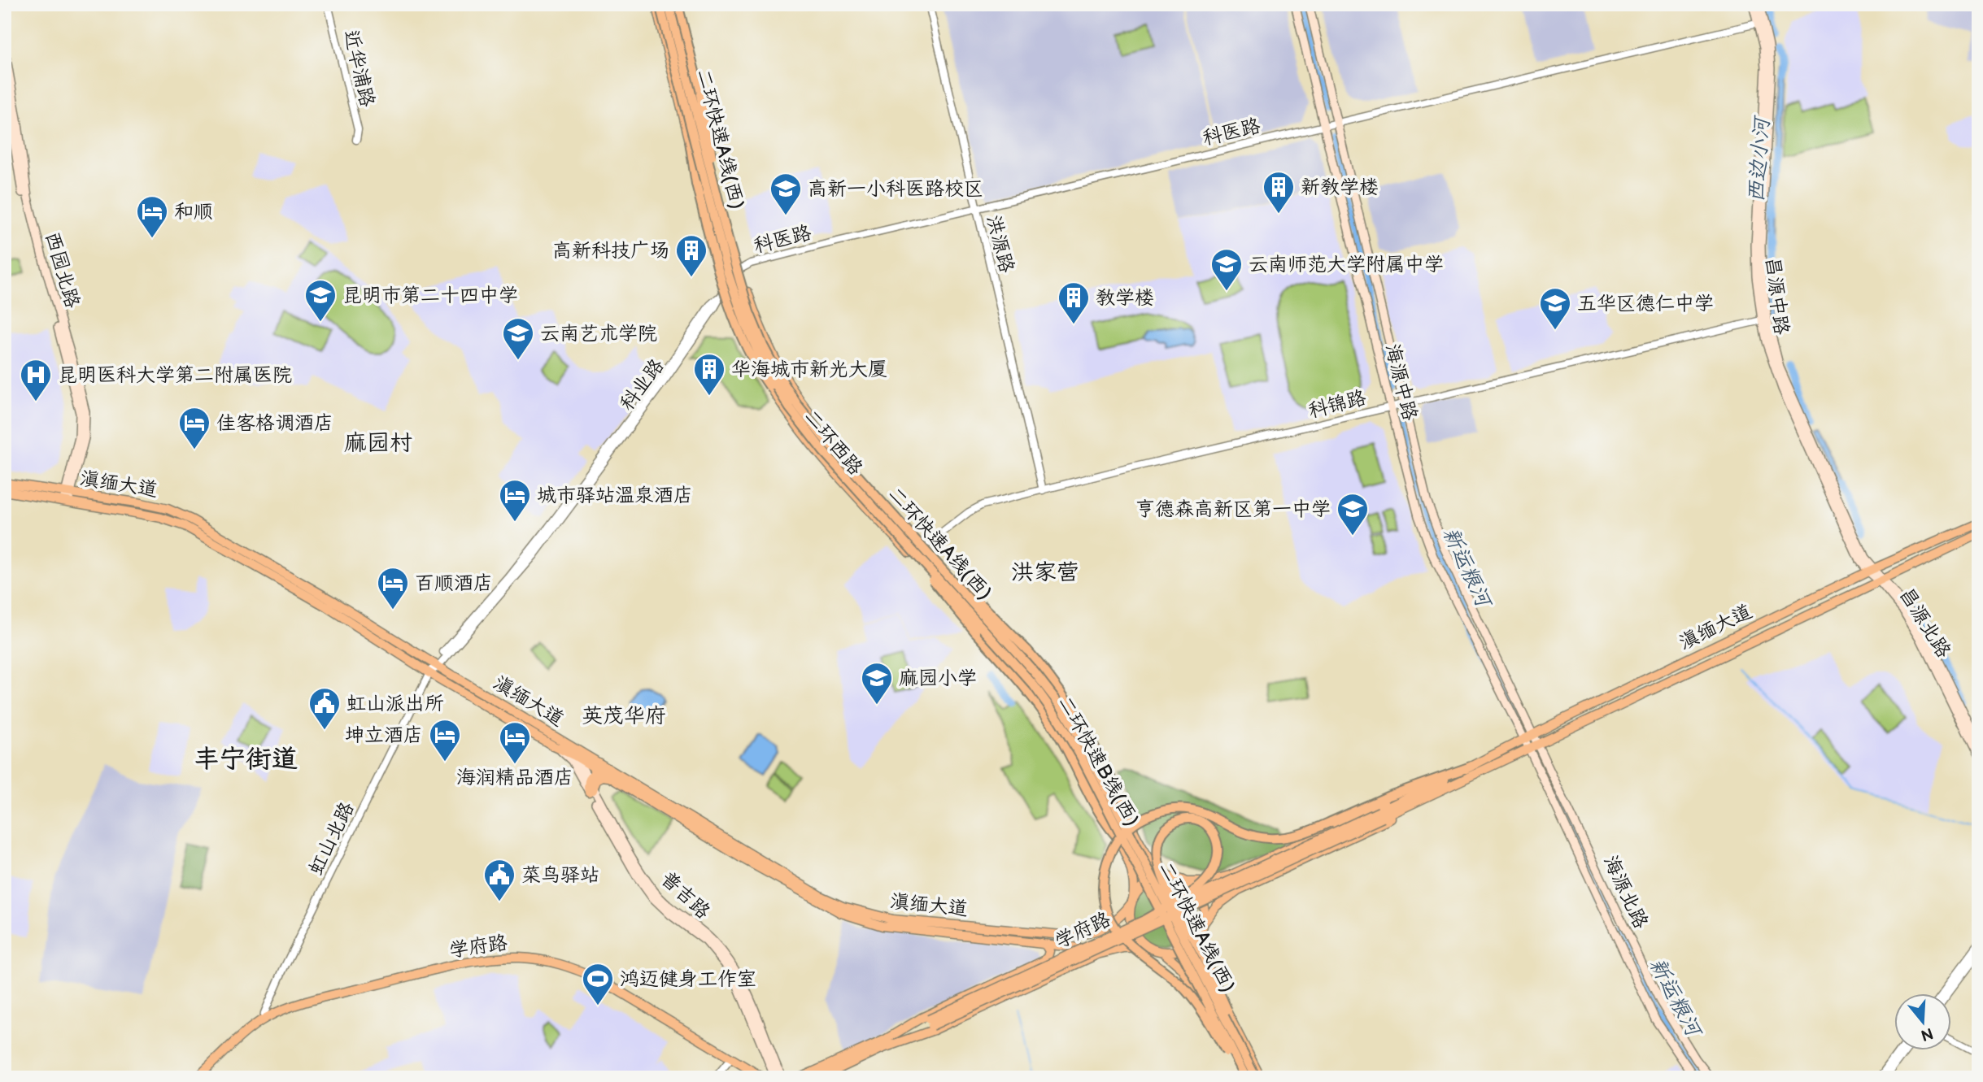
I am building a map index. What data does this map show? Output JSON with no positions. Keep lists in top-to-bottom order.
{
  "streets": {
    "highway": ["二环快速A线(西)", "二环快速B线(西)"],
    "main road": [
      "西园北路",
      "昌源中路",
      "海源中路",
      "二环西路",
      "滇缅大道",
      "昌源北路",
      "海源北路",
      "普吉路",
      "学府路"
    ],
    "street": [
      "近华浦路",
      "科医路",
      "洪源路",
      "科业路",
      "科锦路",
      "虹山北路"
    ]
  },
  "crossings": [
    ["科医路", "洪源路"],
    ["科医路", "昌源中路"],
    ["科医路", "海源中路"],
    ["科医路", "科业路"],
    ["科医路", "二环西路"],
    ["二环快速A线(西)", "科锦路"],
    ["二环快速A线(西)", "二环西路"],
    ["洪源路", "科锦路"],
    ["西园北路", "滇缅大道"],
    ["昌源中路", "科锦路"],
    ["昌源中路", "滇缅大道"],
    ["昌源中路", "昌源北路"],
    ["海源中路", "科锦路"],
    ["海源中路", "滇缅大道"],
    ["海源中路", "海源北路"],
    ["科业路", "滇缅大道"],
    ["科业路", "虹山北路"],
    ["科锦路", "二环西路"],
    ["二环西路", "滇缅大道"],
    ["二环西路", "学府路"],
    ["滇缅大道", "昌源北路"],
    ["滇缅大道", "虹山北路"],
    ["滇缅大道", "海源北路"],
    ["滇缅大道", "普吉路"],
    ["滇缅大道", "学府路"],
    ["虹山北路", "学府路"]
  ],
  "districts": [
    "麻园村",
    "洪家营",
    "英茂华府",
    "丰宁街道"
  ],
  "water": ["西边小河", "新运粮河"],
  "places": {
    "building": [
      "新教学楼",
      "高新科技广场",
      "教学楼",
      "华海城市新光大厦"
    ],
    "school or university": [
      "高新一小科医路校区",
      "云南师范大学附属中学",
      "昆明市第二十四中学",
      "五华区德仁中学",
      "云南艺术学院",
      "亨德森高新区第一中学",
      "麻园小学"
    ],
    "hotel": [
      "和顺",
      "佳客格调酒店",
      "城市驿站温泉酒店",
      "百顺酒店",
      "坤立酒店",
      "海润精品酒店"
    ],
    "hospital": ["昆明医科大学第二附属医院"],
    "public building": ["虹山派出所", "菜鸟驿站"],
    "sports": ["鸿迈健身工作室"]
  },
  "north": "bottom"
}
